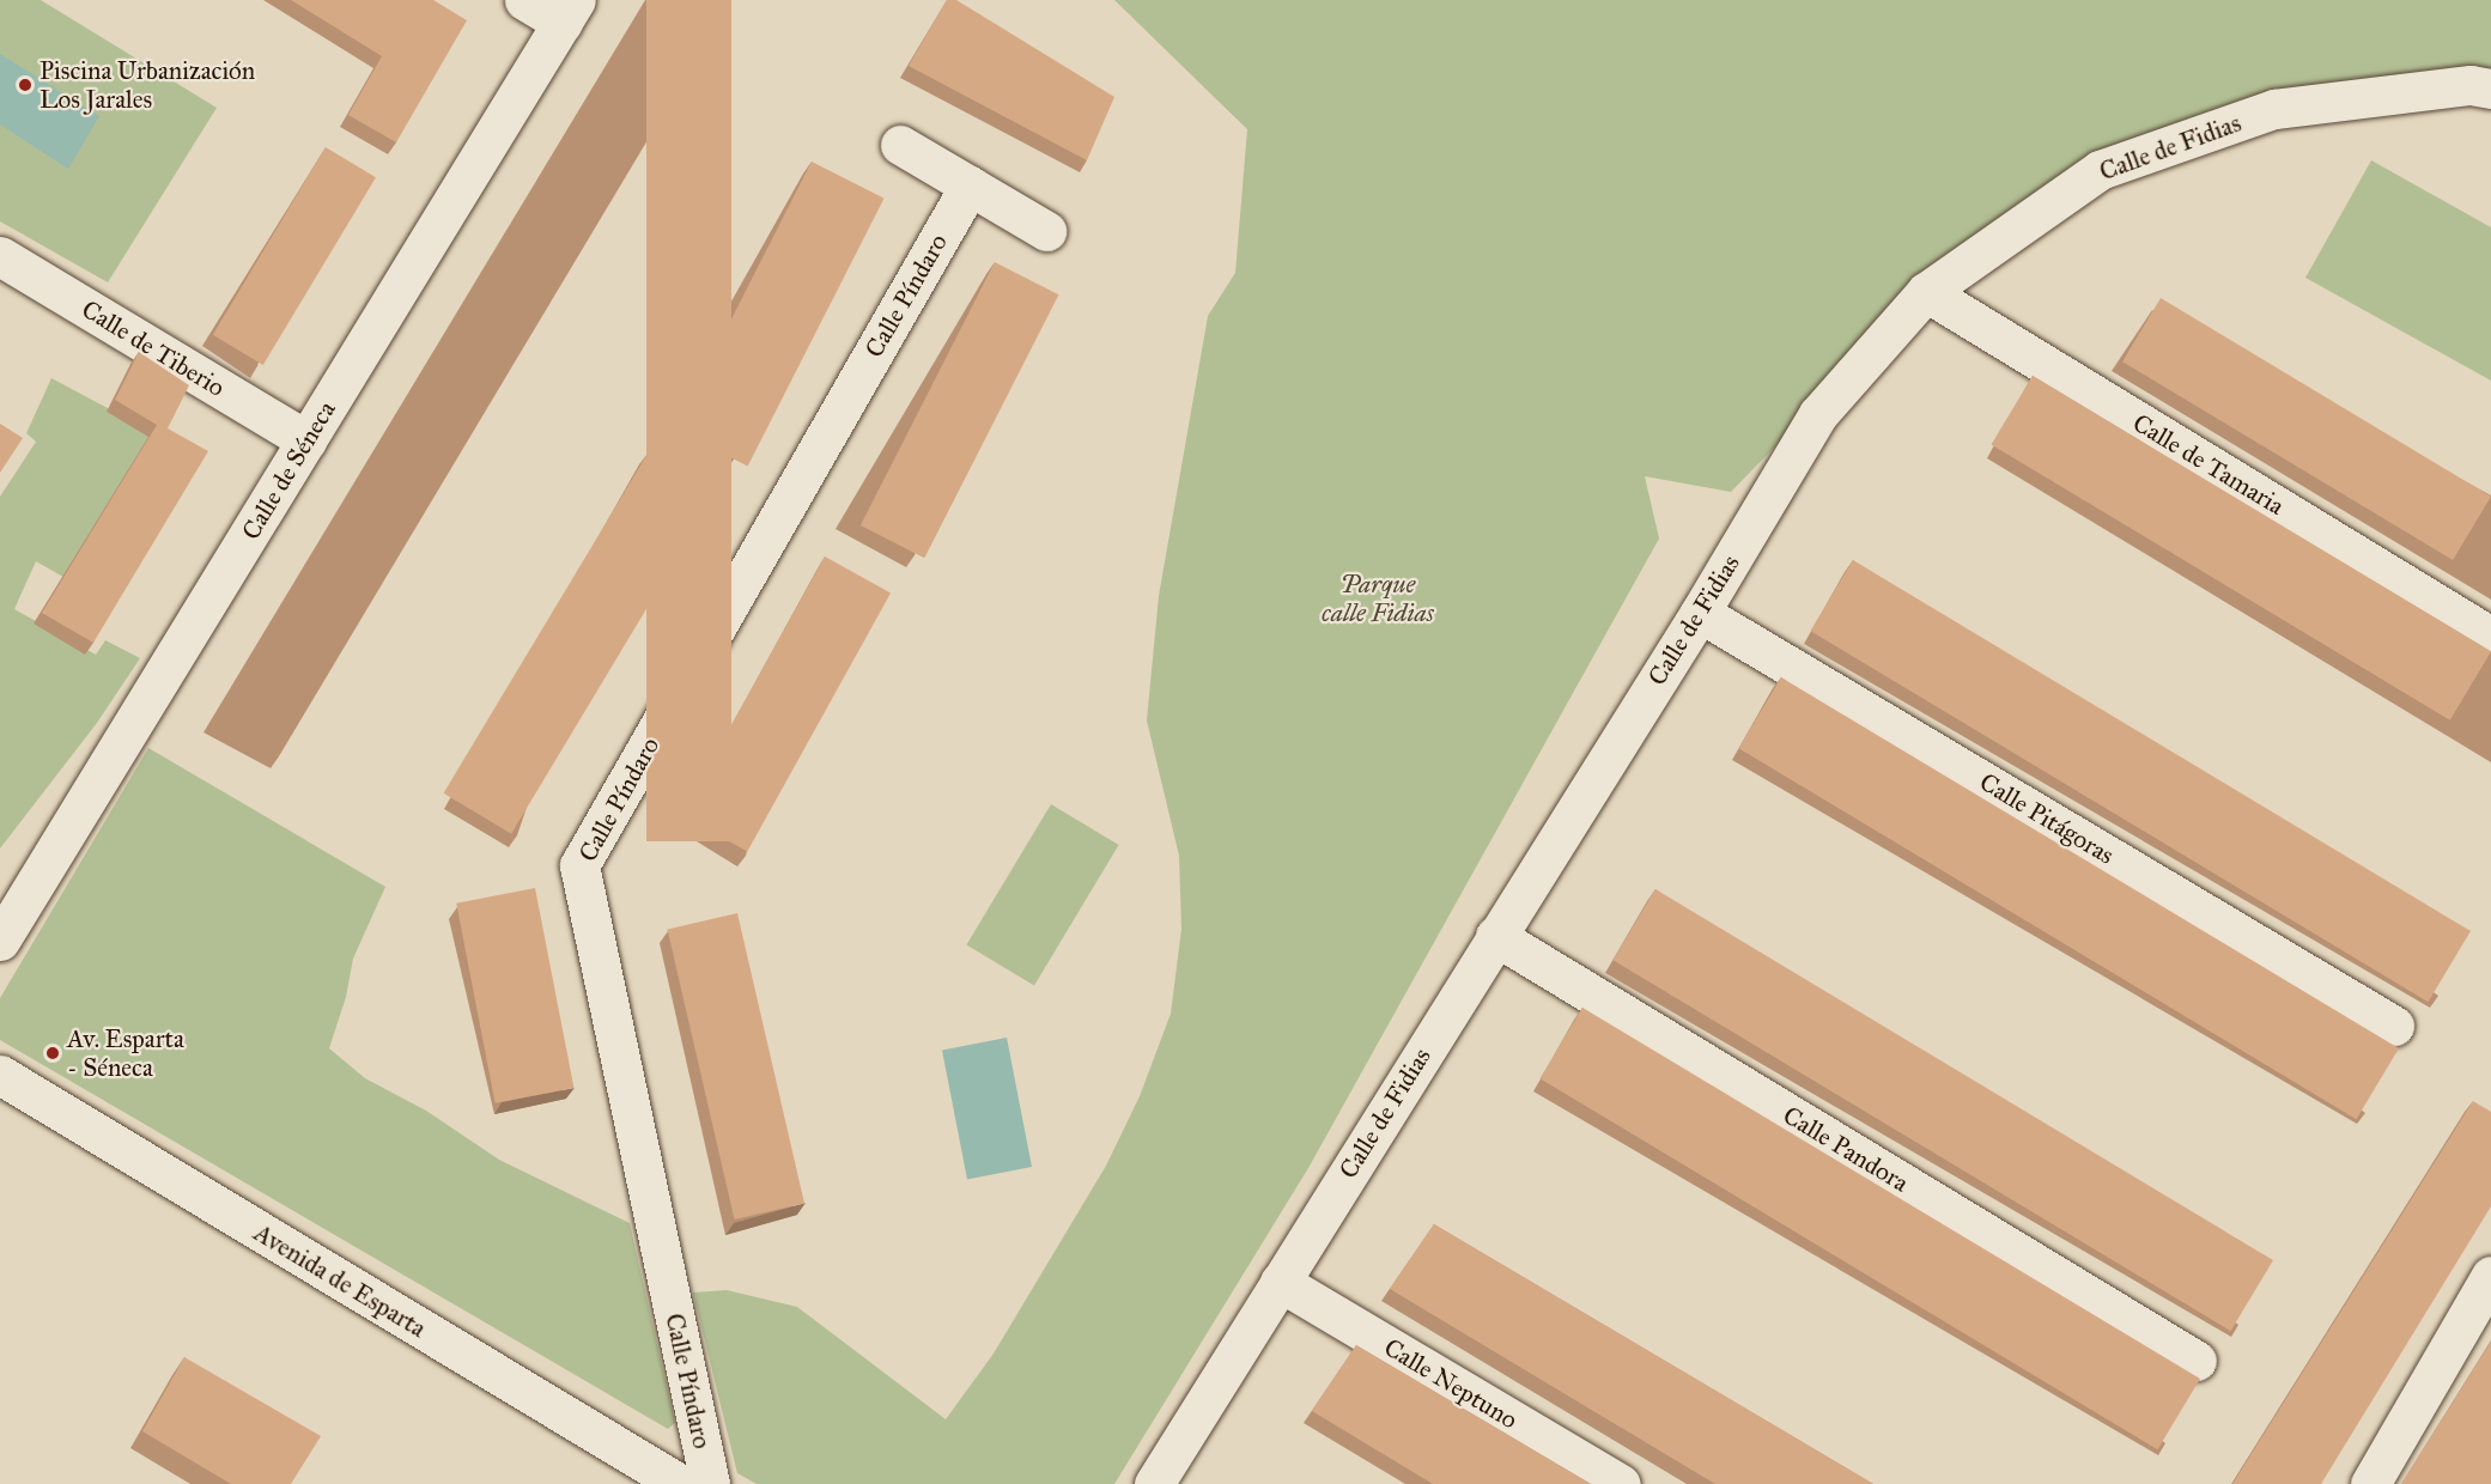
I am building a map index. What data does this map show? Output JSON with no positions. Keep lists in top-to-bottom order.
{
  "streets": {
    "street": [
      "Calle de Fidias",
      "Calle Píndaro",
      "Calle de Tiberio",
      "Calle de Tamaria",
      "Calle de Séneca",
      "Calle Pitágoras",
      "Calle Pandora",
      "Avenida de Esparta",
      "Calle Neptuno"
    ]
  },
  "crossings": [
    ["Calle de Fidias", "Calle de Tamaria"],
    ["Calle de Fidias", "Calle Pitágoras"],
    ["Calle de Fidias", "Calle Pandora"],
    ["Calle de Fidias", "Calle Neptuno"],
    ["Calle de Tiberio", "Calle de Séneca"]
  ],
  "parks": ["Parque calle Fidias"],
  "places": ["Piscina Urbanización Los Jarales", "Av. Esparta - Séneca"]
}
